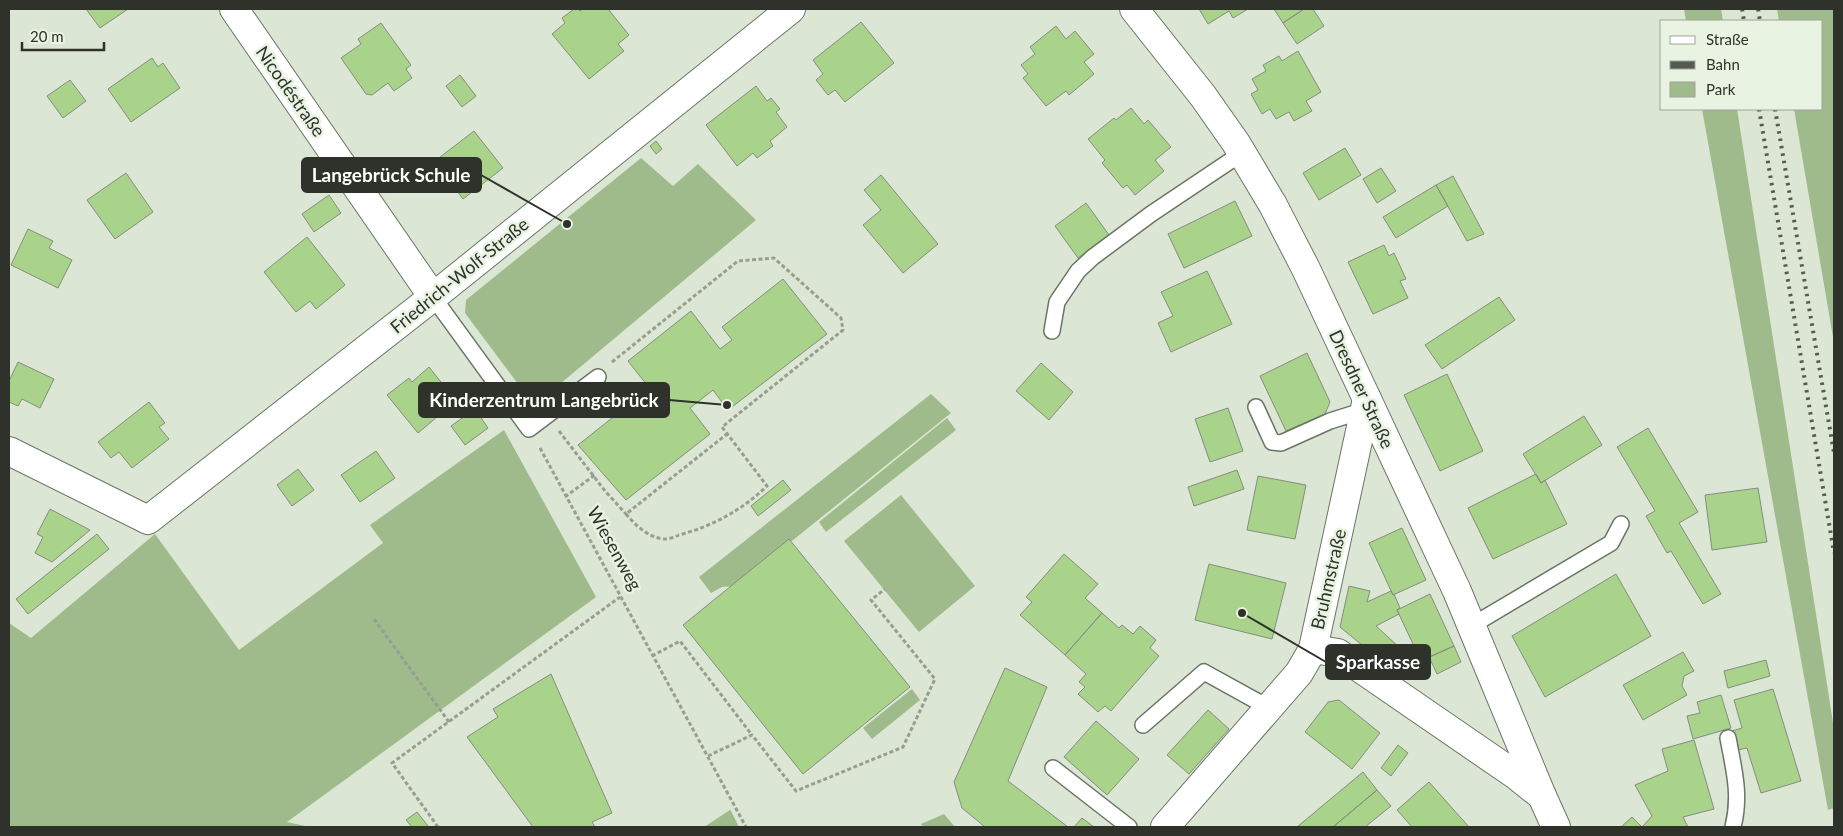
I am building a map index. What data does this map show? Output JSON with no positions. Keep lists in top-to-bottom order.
{
  "streets": {
    "street": [
      "Nicodéstraße",
      "Friedrich-Wolf-Straße",
      "Dresdner Straße",
      "Bruhmstraße"
    ],
    "path": ["Wiesenweg"]
  },
  "crossings": [
    ["Nicodéstraße", "Friedrich-Wolf-Straße"],
    ["Dresdner Straße", "Bruhmstraße"]
  ],
  "places": ["Langebrück Schule", "Kinderzentrum Langebrück", "Sparkasse"],
  "legend": ["Straße", "Bahn", "Park"],
  "scale_bar": "20 m"
}
